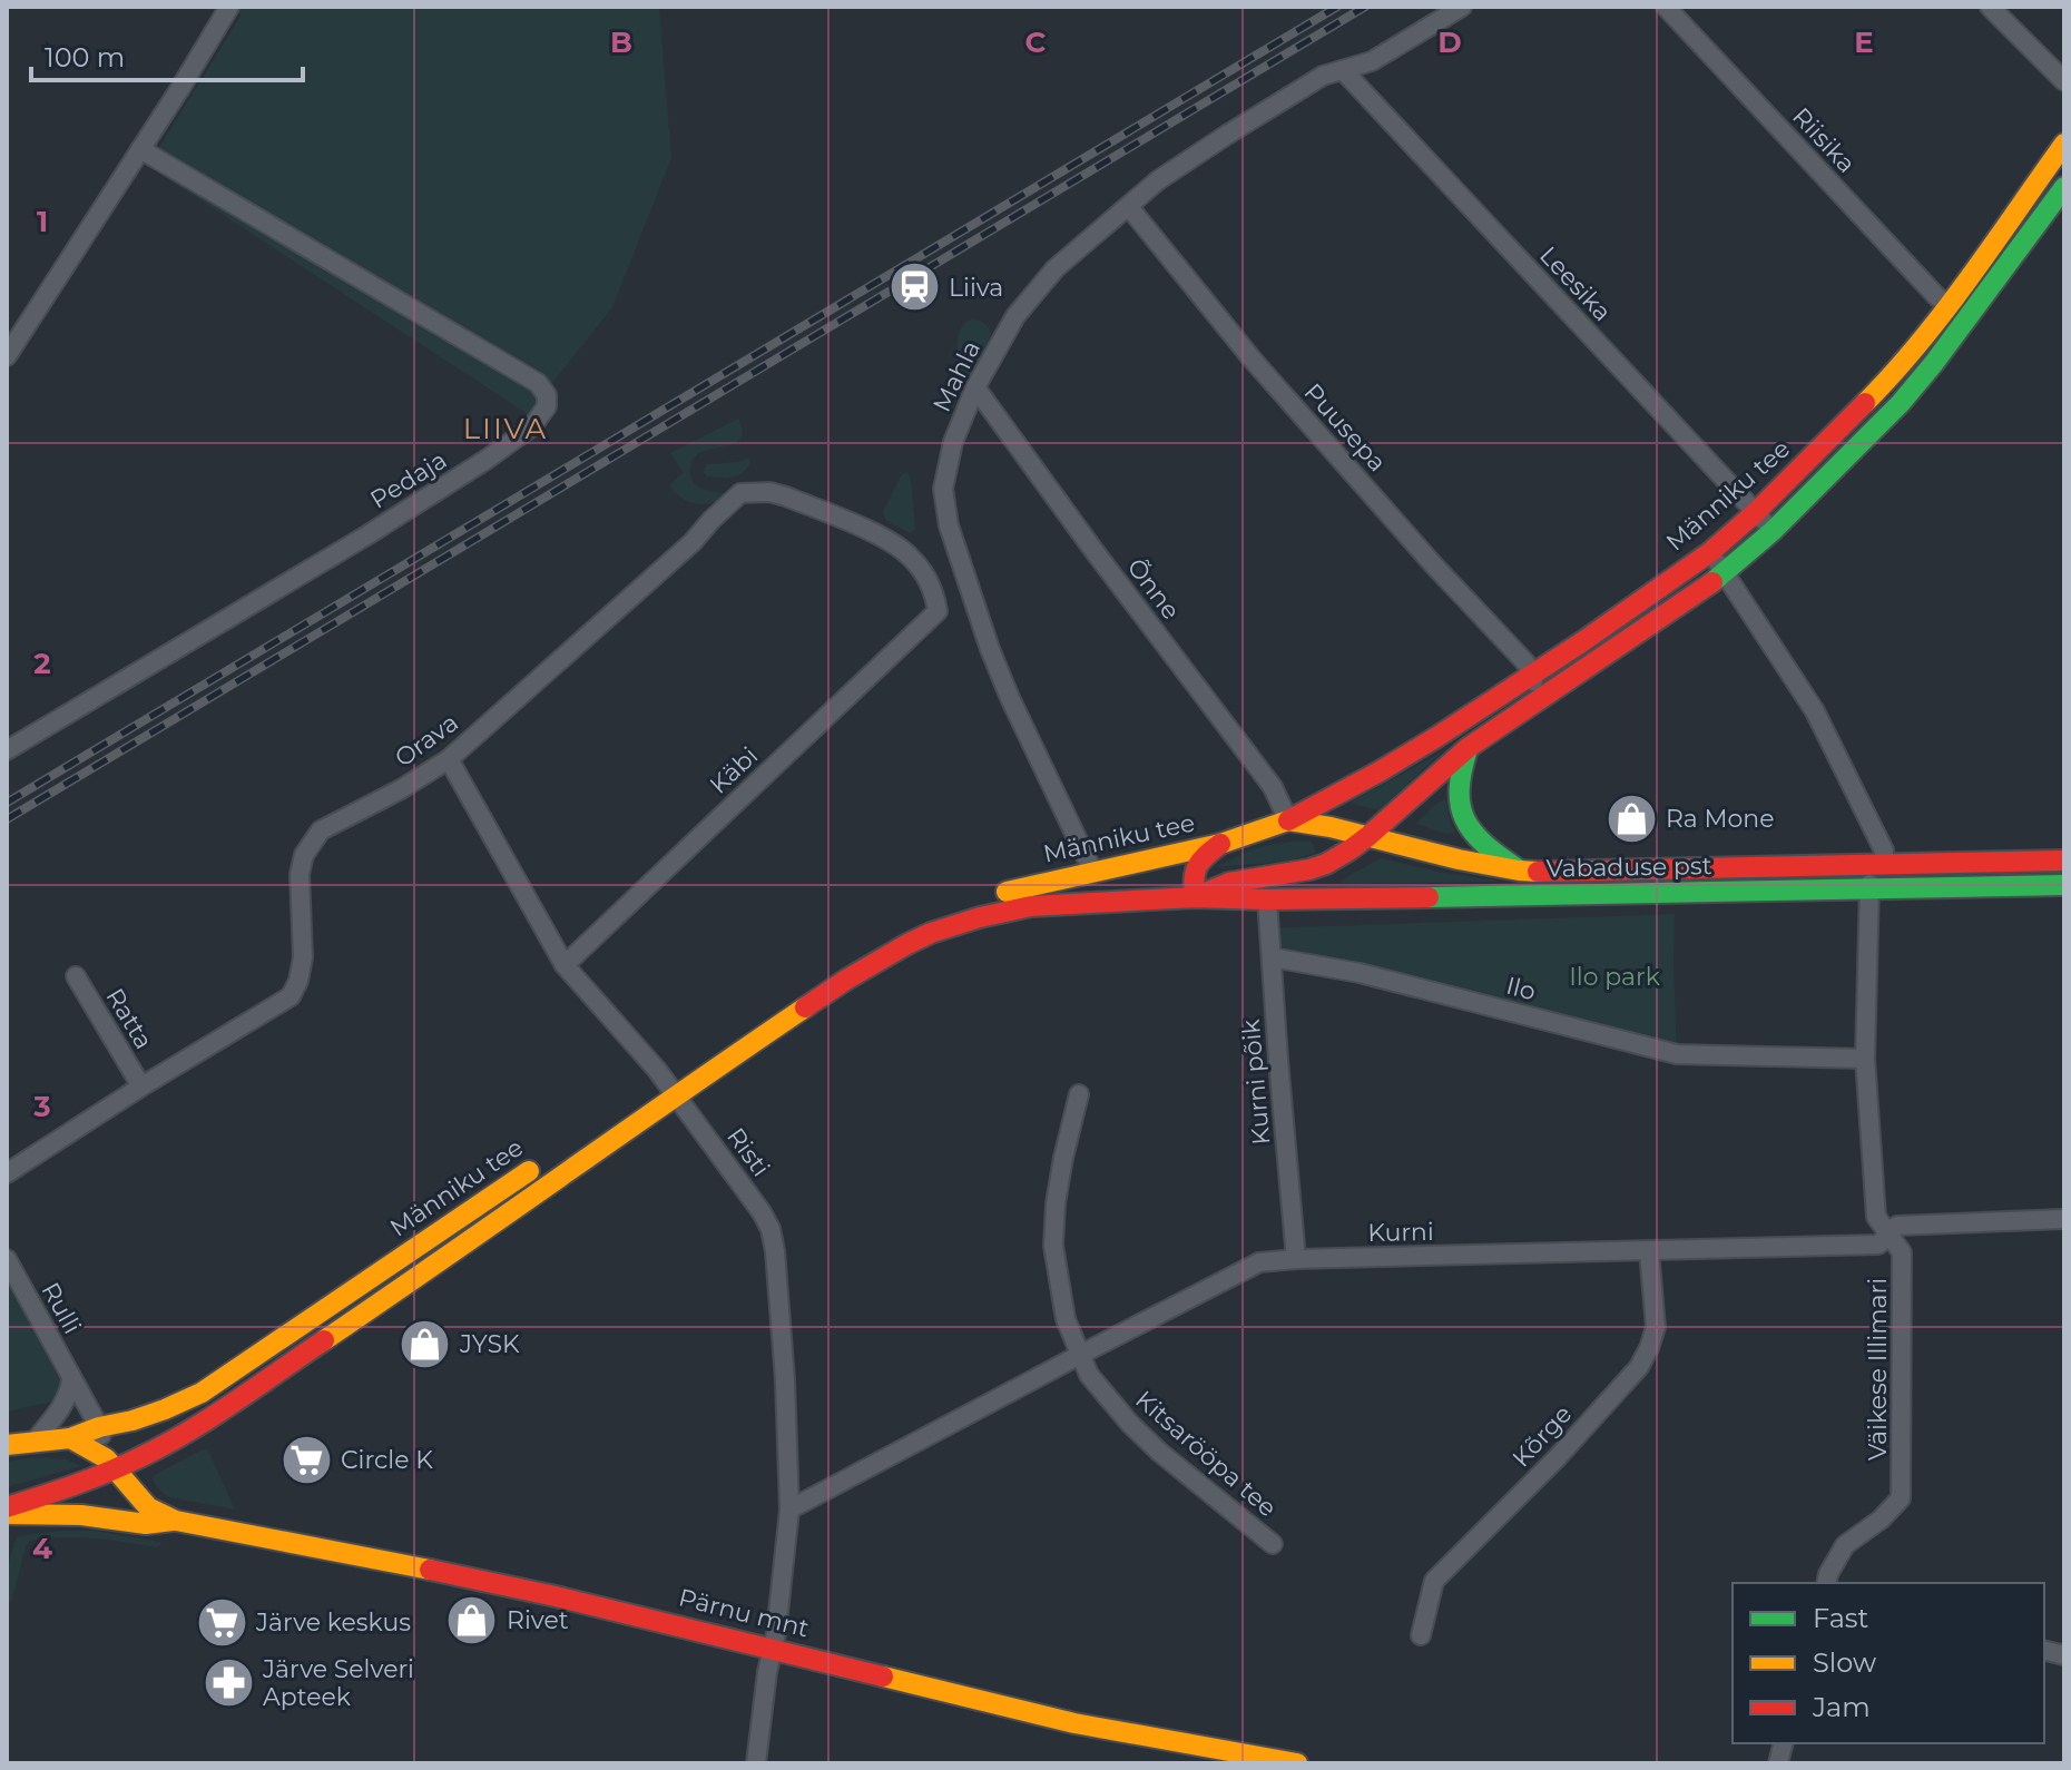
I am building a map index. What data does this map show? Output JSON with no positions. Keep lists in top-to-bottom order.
{
  "streets": {
    "main road": ["Männiku tee", "Vabaduse pst", "Pärnu mnt"],
    "street": [
      "Riisika",
      "Leesika",
      "Mahla",
      "Puusepa",
      "Pedaja",
      "Õnne",
      "Orava",
      "Käbi",
      "Ilo",
      "Ratta",
      "Kurni põik",
      "Risti",
      "Kurni",
      "Rulli",
      "Väikese Illimari",
      "Kõrge",
      "Kitsarööpa tee"
    ]
  },
  "crossings": [
    ["Riisika", "Männiku tee"],
    ["Leesika", "Mahla"],
    ["Leesika", "Männiku tee"],
    ["Mahla", "Puusepa"],
    ["Mahla", "Männiku tee"],
    ["Mahla", "Õnne"],
    ["Puusepa", "Männiku tee"],
    ["Männiku tee", "Õnne"],
    ["Männiku tee", "Vabaduse pst"],
    ["Männiku tee", "Risti"],
    ["Männiku tee", "Rulli"],
    ["Männiku tee", "Pärnu mnt"],
    ["Õnne", "Vabaduse pst"],
    ["Orava", "Käbi"],
    ["Orava", "Ratta"],
    ["Orava", "Risti"],
    ["Käbi", "Risti"],
    ["Vabaduse pst", "Kurni põik"],
    ["Vabaduse pst", "Väikese Illimari"],
    ["Ilo", "Kurni põik"],
    ["Ilo", "Väikese Illimari"],
    ["Kurni põik", "Kurni"],
    ["Risti", "Kurni"],
    ["Risti", "Pärnu mnt"],
    ["Kurni", "Väikese Illimari"],
    ["Kurni", "Kõrge"],
    ["Kurni", "Kitsarööpa tee"],
    ["Rulli", "Pärnu mnt"]
  ],
  "districts": ["LIIVA"],
  "parks": ["Ilo park"],
  "places": {
    "station": ["Liiva"],
    "shop": ["Ra Mone", "JYSK", "Rivet"],
    "supermarket": ["Circle K", "Järve keskus"],
    "pharmacy": ["Järve Selveri Apteek"]
  },
  "legend": ["Fast", "Slow", "Jam"],
  "scale_bar": "100 m",
  "grid": {
    "columns": [
      "B",
      "C",
      "D",
      "E"
    ],
    "rows": [
      "1",
      "2",
      "3",
      "4"
    ]
  }
}
